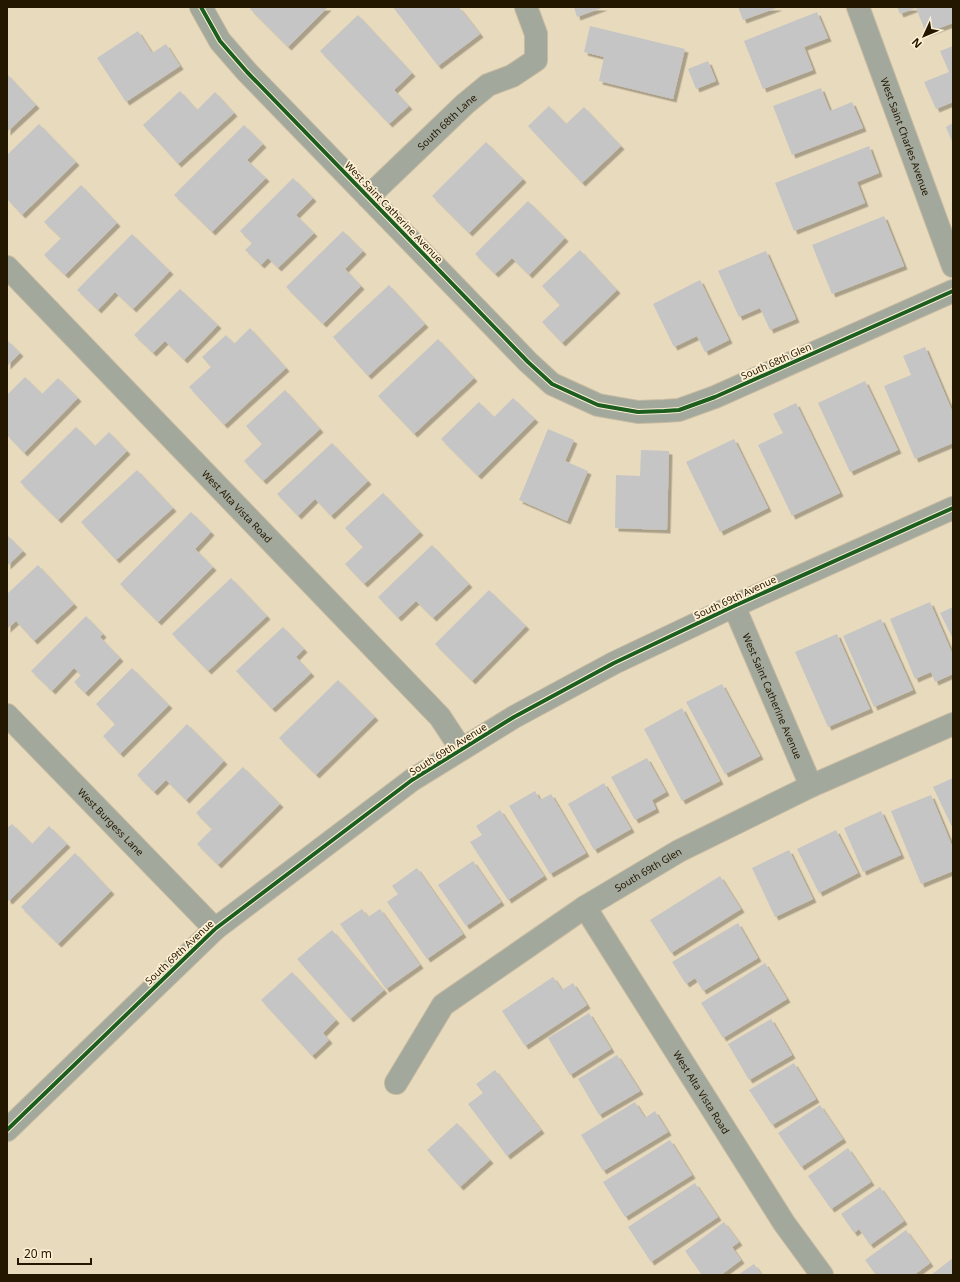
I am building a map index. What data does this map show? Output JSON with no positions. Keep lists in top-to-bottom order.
{
  "streets": {
    "street": [
      "South 68th Lane",
      "West Saint Charles Avenue",
      "West Saint Catherine Avenue",
      "South 68th Glen",
      "West Alta Vista Road",
      "South 69th Avenue",
      "West Burgess Lane",
      "South 69th Glen"
    ]
  },
  "crossings": [
    ["South 68th Lane", "West Saint Catherine Avenue"],
    ["West Saint Catherine Avenue", "South 68th Glen"],
    ["West Saint Catherine Avenue", "South 69th Avenue"],
    ["West Saint Catherine Avenue", "South 69th Glen"],
    ["West Alta Vista Road", "South 69th Avenue"],
    ["West Alta Vista Road", "South 69th Glen"],
    ["South 69th Avenue", "West Burgess Lane"]
  ],
  "scale_bar": "20 m",
  "north": "bottom left"
}
